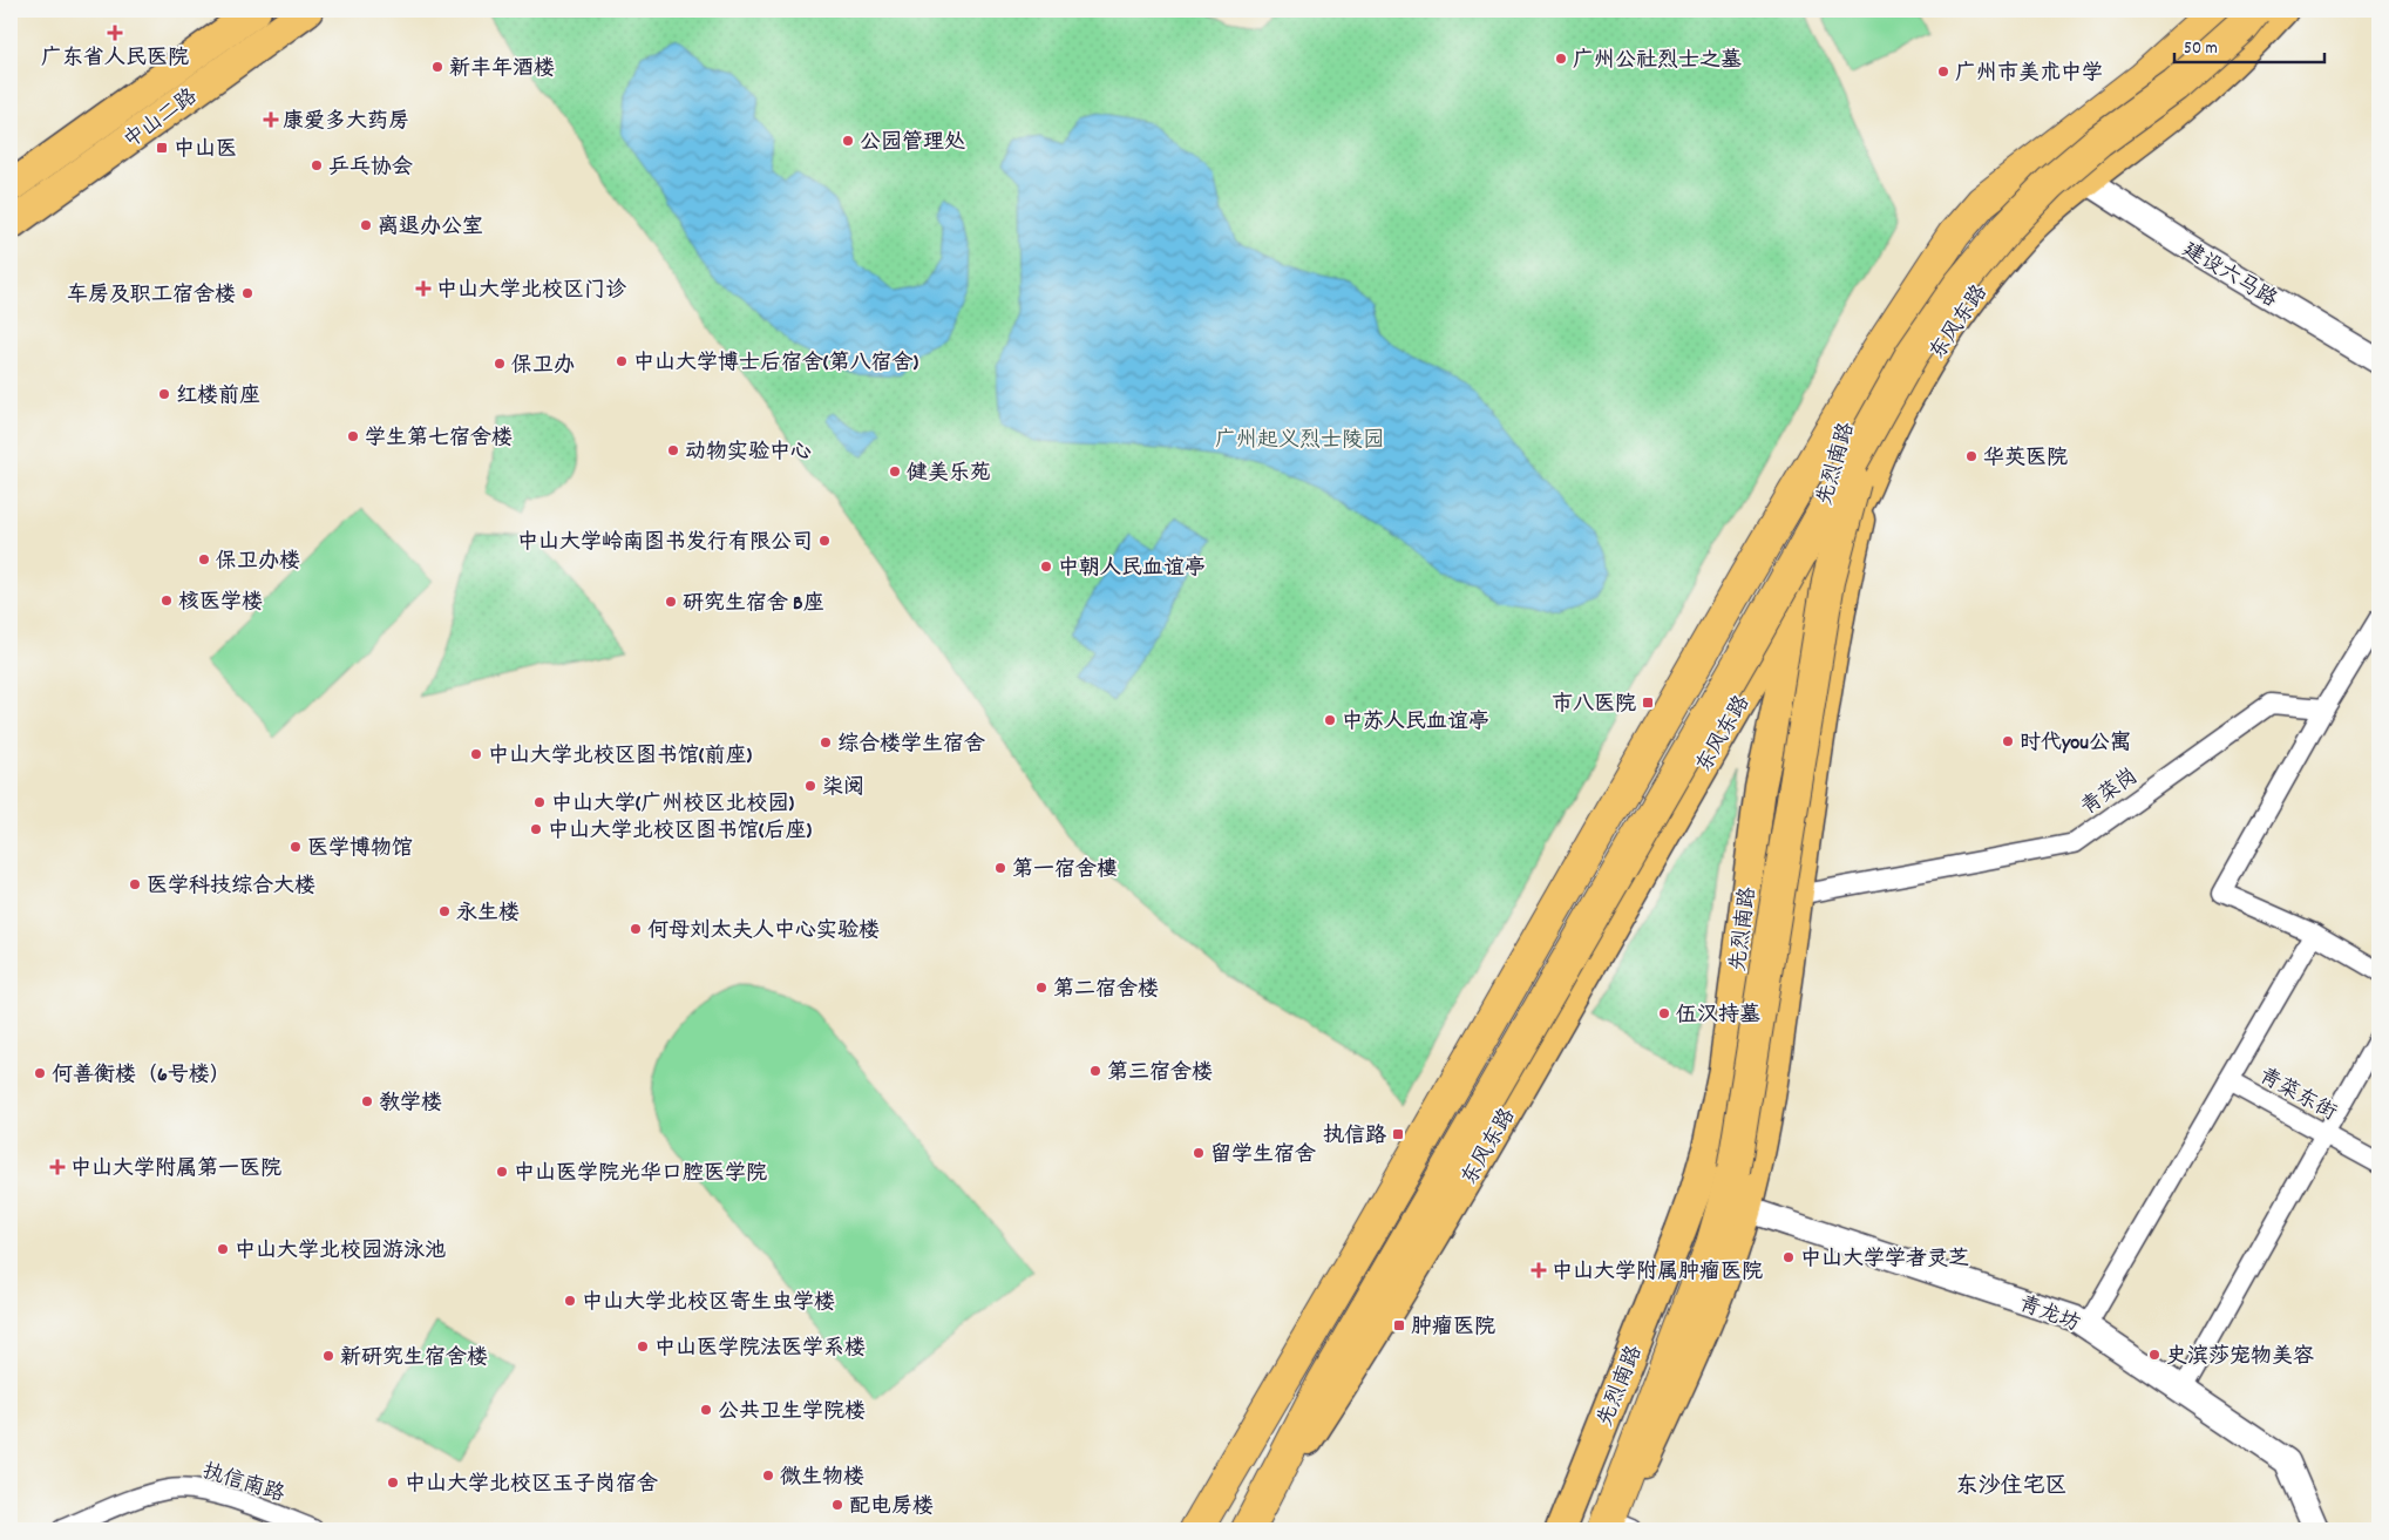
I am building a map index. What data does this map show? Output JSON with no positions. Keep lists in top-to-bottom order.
{
  "streets": {
    "main road": ["中山二路", "东风东路", "先烈南路"],
    "street": [
      "建设六马路",
      "青菜岗",
      "青菜东街",
      "青龙坊",
      "执信南路"
    ]
  },
  "crossings": [
    ["建设六马路", "东风东路"],
    ["东风东路", "先烈南路"],
    ["先烈南路", "青菜岗"],
    ["先烈南路", "青龙坊"]
  ],
  "districts": ["东沙住宅区"],
  "parks": ["广州起义烈士陵园"],
  "places": {
    "health": [
      "广东省人民医院",
      "康爱多大药房",
      "中山大学北校区门诊",
      "中山大学附属第一医院",
      "中山大学附属肿瘤医院"
    ],
    "other": [
      "广州公社烈士之墓",
      "新丰年酒楼",
      "广州市美术中学",
      "公园管理处",
      "乒乓协会",
      "离退办公室",
      "车房及职工宿舍楼",
      "中山大学博士后宿舍(第八宿舍)",
      "保卫办",
      "红楼前座",
      "学生第七宿舍楼",
      "动物实验中心",
      "华英医院",
      "健美乐苑",
      "中山大学岭南图书发行有限公司",
      "保卫办楼",
      "中朝人民血谊亭",
      "核医学楼",
      "研究生宿舍 B座",
      "中苏人民血谊亭",
      "时代you公寓",
      "综合楼学生宿舍",
      "中山大学北校区图书馆(前座)",
      "柒阅",
      "中山大学(广州校区北校园)",
      "中山大学北校区图书馆(后座)",
      "医学博物馆",
      "第一宿舍樓",
      "医学科技综合大楼",
      "永生楼",
      "何母刘太夫人中心实验楼",
      "第二宿舍楼",
      "伍汉持墓",
      "第三宿舍楼",
      "何善衡楼（6号楼）",
      "教学楼",
      "留学生宿舍",
      "中山医学院光华口腔医学院",
      "中山大学北校园游泳池",
      "中山大学学者灵芝",
      "中山大学北校区寄生虫学楼",
      "中山医学院法医学系楼",
      "史滨莎宠物美容",
      "新研究生宿舍楼",
      "公共卫生学院楼",
      "微生物楼",
      "中山大学北校区玉子岗宿舍",
      "配电房楼"
    ],
    "transit": [
      "中山医",
      "市八医院",
      "执信路",
      "肿瘤医院"
    ]
  },
  "scale_bar": "50 m"
}
